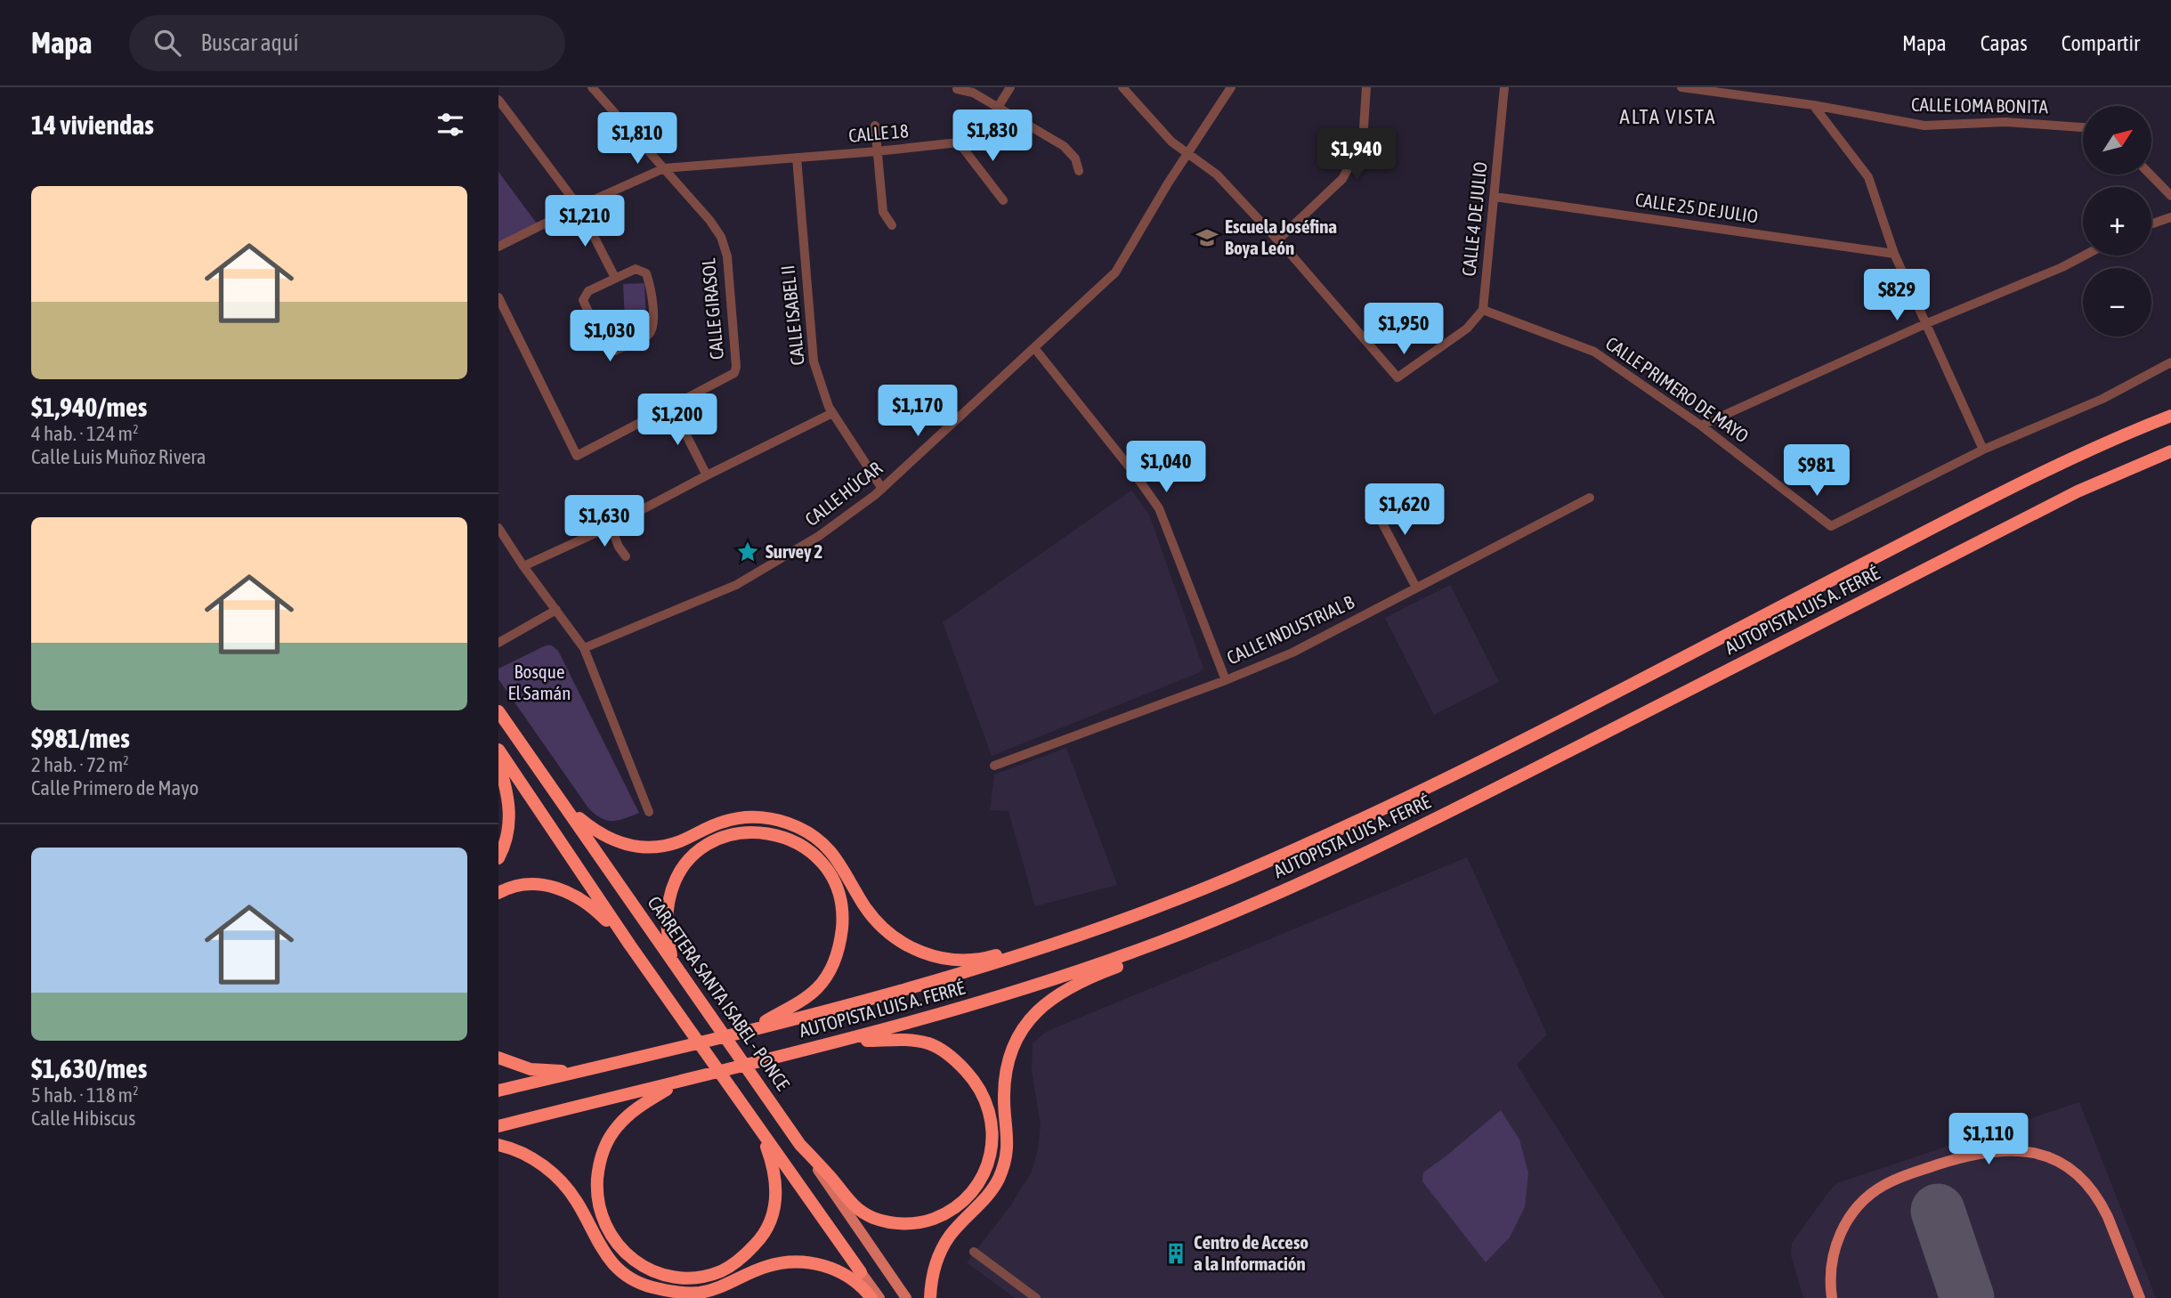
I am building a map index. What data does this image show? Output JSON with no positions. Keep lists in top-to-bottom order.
{
  "streets": {
    "highway": ["AUTOPISTA LUIS A. FERRÉ", "CARRETERA SANTA ISABEL - PONCE"],
    "street": [
      "CALLE LOMA BONITA",
      "CALLE 18",
      "CALLE 25 DE JULIO",
      "CALLE 4 DE JULIO",
      "CALLE GIRASOL",
      "CALLE ISABEL II",
      "CALLE PRIMERO DE MAYO",
      "CALLE HÚCAR",
      "CALLE INDUSTRIAL B"
    ]
  },
  "crossings": [
    ["CALLE 18", "CALLE GIRASOL"],
    ["CALLE 18", "CALLE ISABEL II"],
    ["CALLE 25 DE JULIO", "CALLE 4 DE JULIO"],
    ["CALLE 4 DE JULIO", "CALLE PRIMERO DE MAYO"],
    ["CALLE ISABEL II", "CALLE HÚCAR"]
  ],
  "districts": ["ALTA VISTA"],
  "parks": ["Bosque El Samán"],
  "places": {
    "school or university": ["Escuela Joséfina Boya León"],
    "place": ["Survey 2"],
    "building": ["Centro de Acceso a la Información"]
  },
  "north": "top right",
  "page": {
    "header": "Mapa",
    "search": "Buscar aquí",
    "nav": ["Mapa", "Capas", "Compartir"],
    "heading": "14 viviendas",
    "map_buttons": ["+", "−"],
    "price": [
      "$1,830",
      "$1,810",
      "$1,940",
      "$1,210",
      "$829",
      "$1,950",
      "$1,030",
      "$1,170",
      "$1,200",
      "$1,040",
      "$981",
      "$1,620",
      "$1,630",
      "$1,110"
    ],
    "list": [
      {
        "name": "$1,940/mes",
        "note": "4 hab. · 124 m² · Calle Luis Muñoz Rivera"
      },
      {
        "name": "$981/mes",
        "note": "2 hab. · 72 m² · Calle Primero de Mayo"
      },
      {
        "name": "$1,630/mes",
        "note": "5 hab. · 118 m² · Calle Hibiscus"
      }
    ]
  }
}
